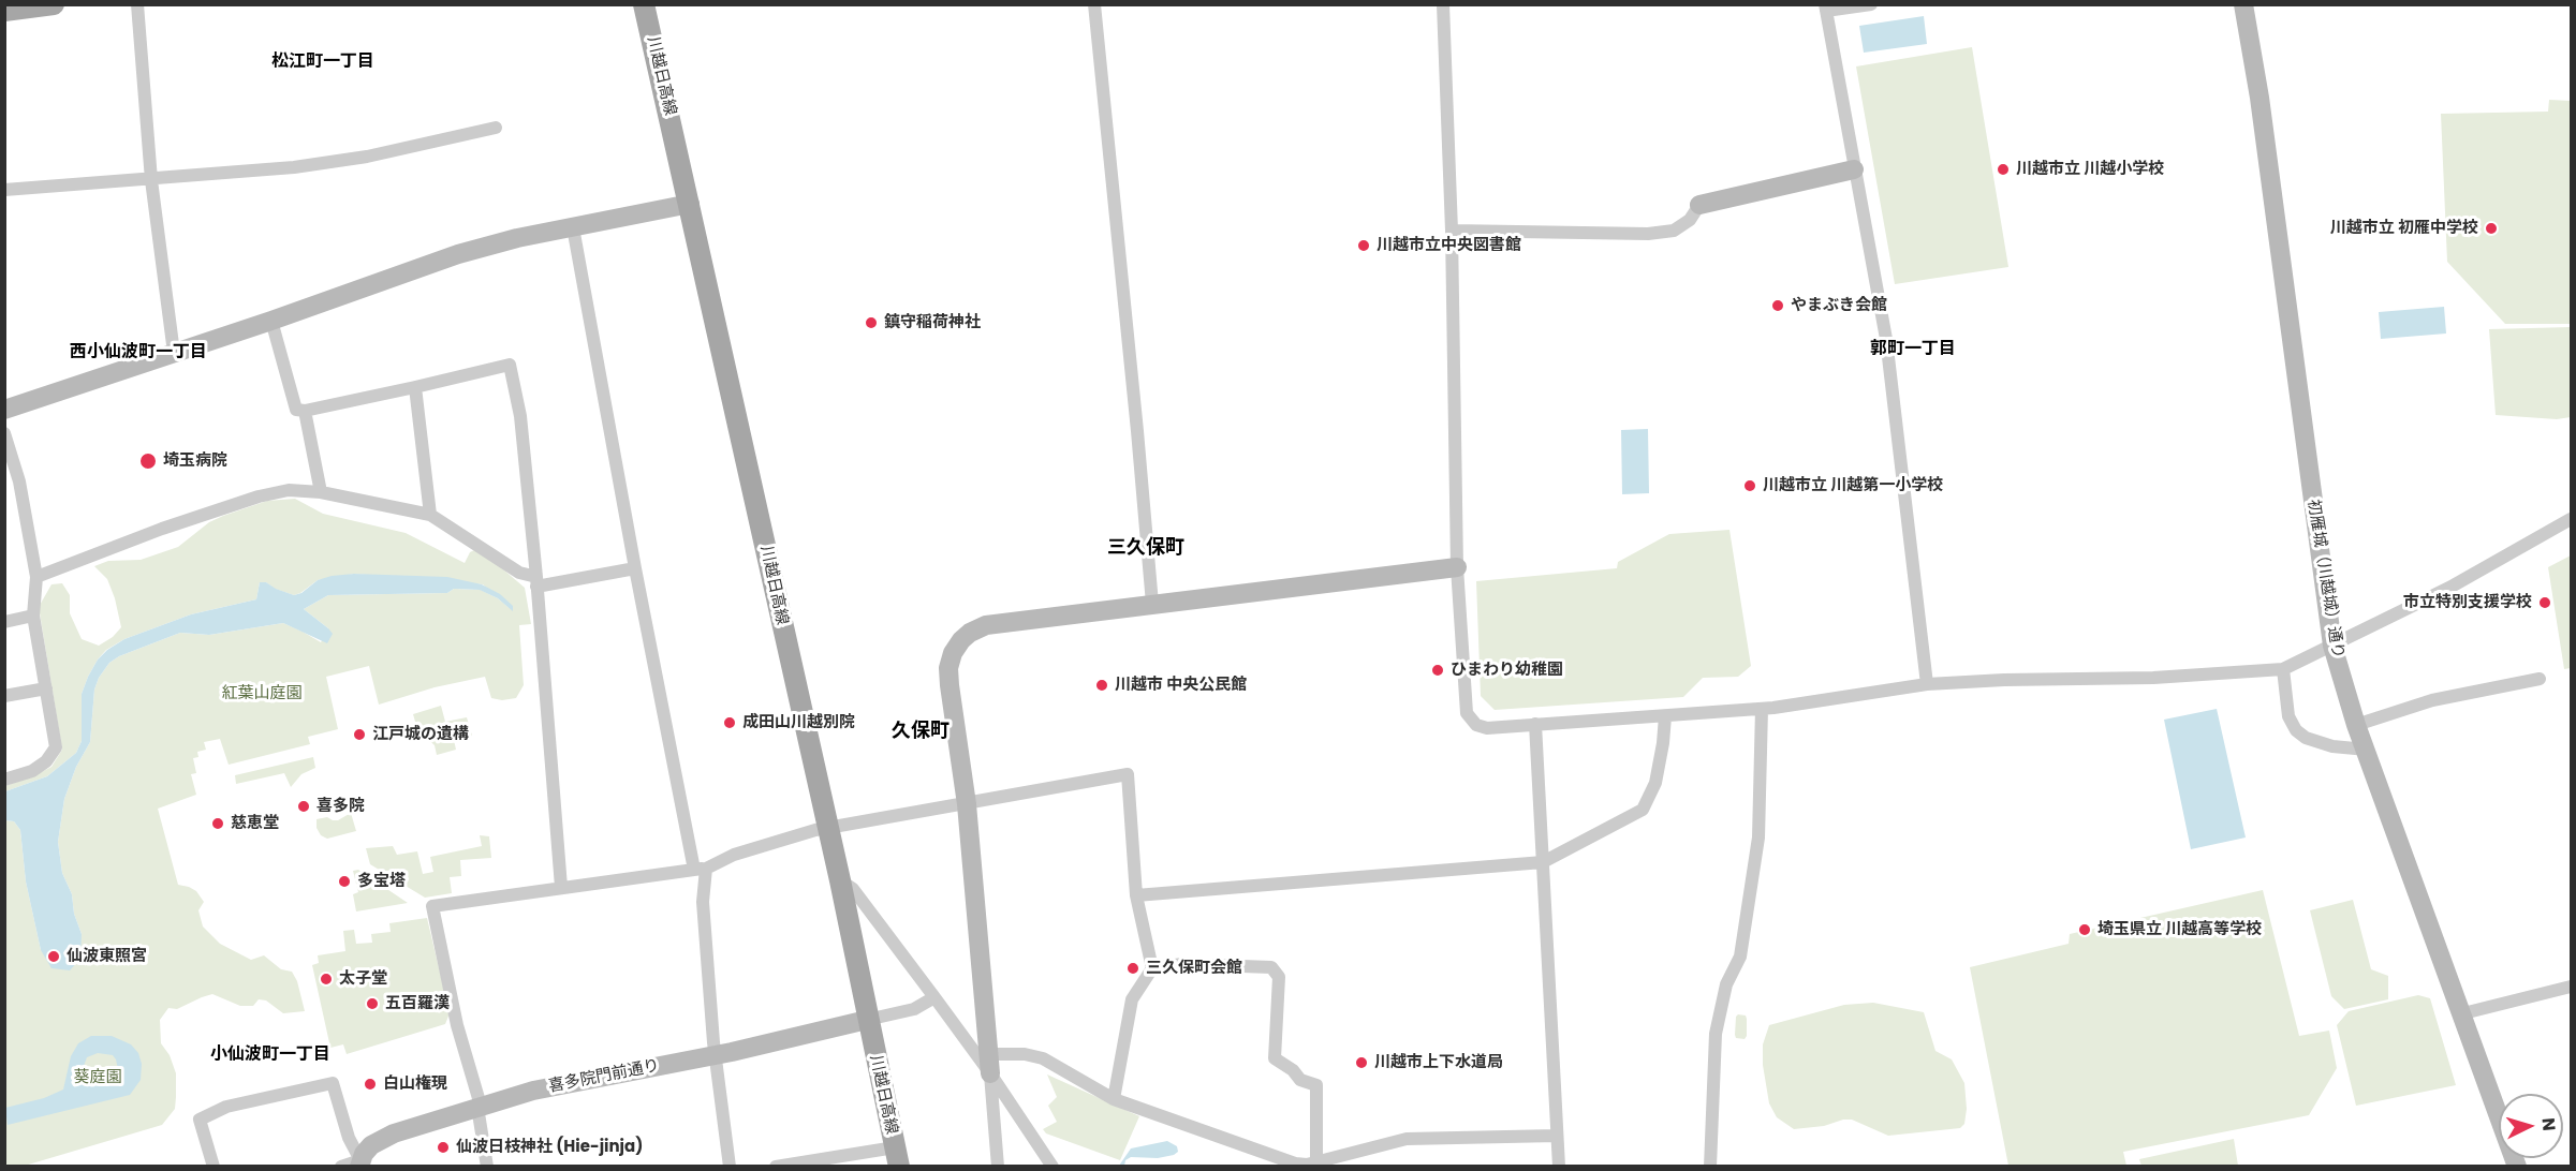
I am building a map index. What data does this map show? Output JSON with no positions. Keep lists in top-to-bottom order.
{
  "streets": {
    "main road": ["川越日高線"],
    "street": ["初雁城（川越城）通り", "喜多院門前通り"]
  },
  "crossings": [
    ["川越日高線", "喜多院門前通り"]
  ],
  "districts": [
    "松江町一丁目",
    "郭町一丁目",
    "西小仙波町一丁目",
    "三久保町",
    "久保町",
    "小仙波町一丁目"
  ],
  "parks": ["紅葉山庭園", "葵庭園"],
  "places": [
    "川越市立 川越小学校",
    "川越市立 初雁中学校",
    "川越市立中央図書館",
    "やまぶき会館",
    "鎮守稲荷神社",
    "埼玉病院",
    "川越市立 川越第一小学校",
    "市立特別支援学校",
    "ひまわり幼稚園",
    "川越市 中央公民館",
    "成田山川越別院",
    "江戸城の遺構",
    "喜多院",
    "慈恵堂",
    "多宝塔",
    "埼玉県立 川越高等学校",
    "仙波東照宮",
    "三久保町会館",
    "太子堂",
    "五百羅漢",
    "川越市上下水道局",
    "白山権現",
    "仙波日枝神社 (Hie-jinja)"
  ],
  "north": "right"
}
